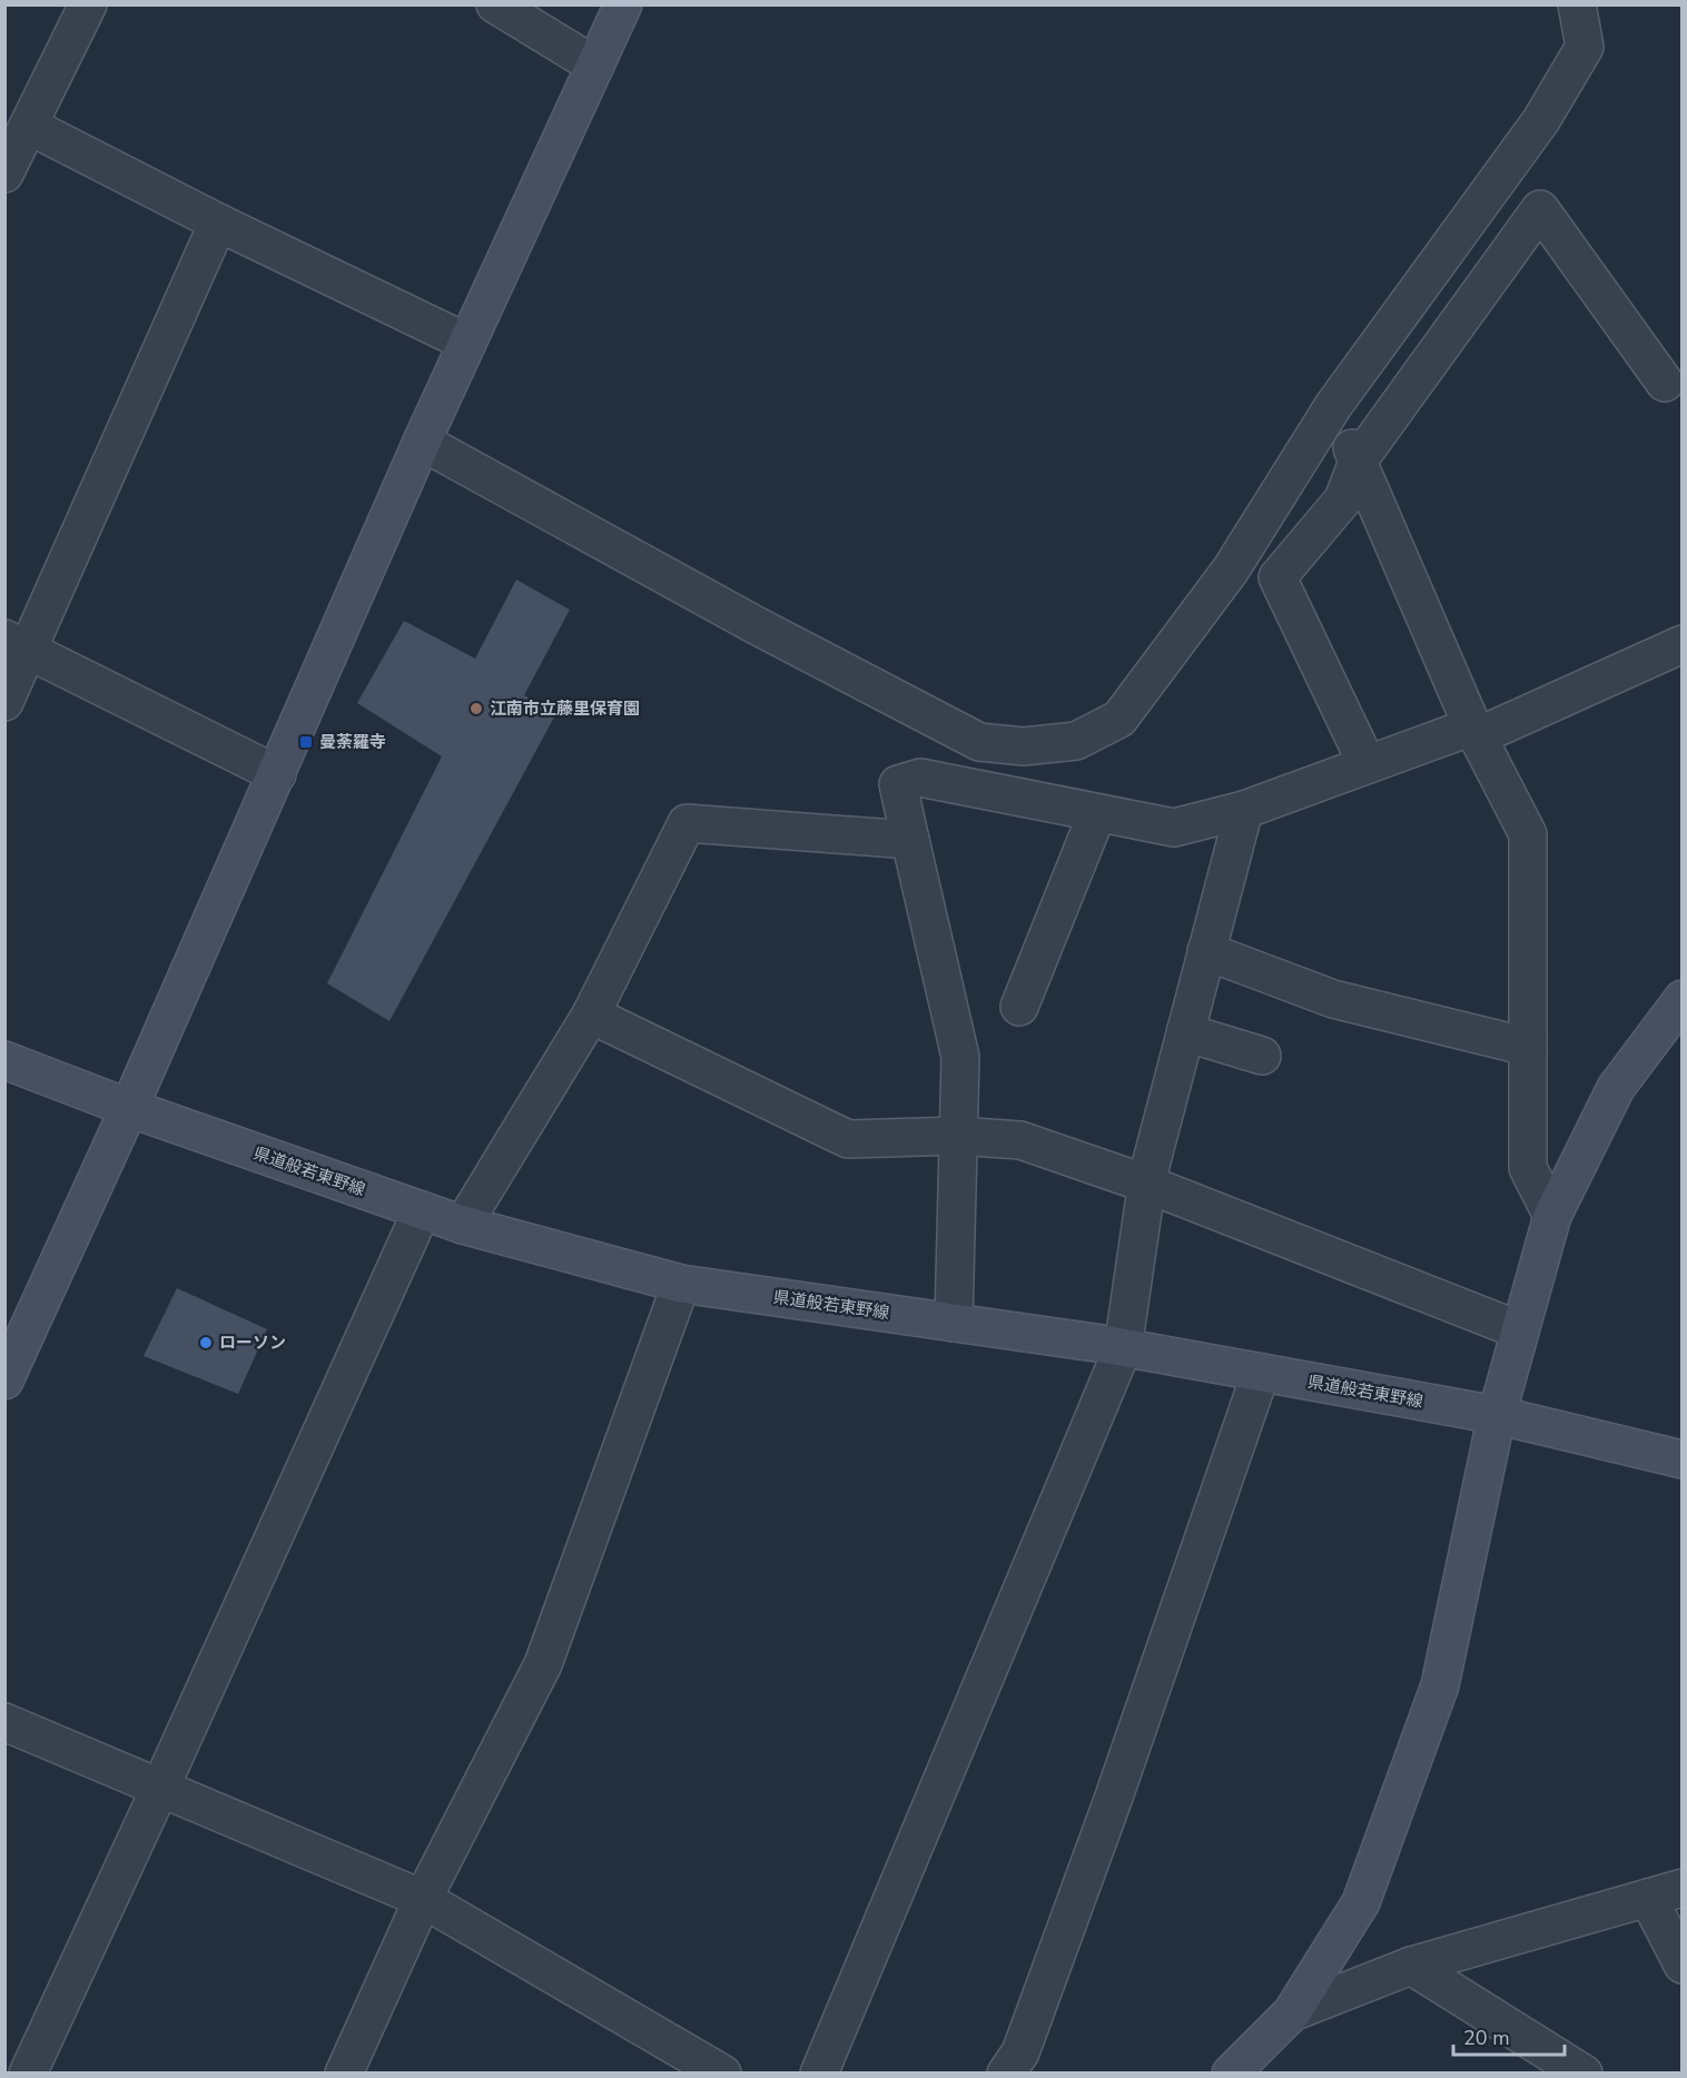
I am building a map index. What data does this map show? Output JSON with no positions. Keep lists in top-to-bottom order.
{
  "streets": {
    "street": ["県道般若東野線"]
  },
  "places": {
    "other": ["江南市立藤里保育園", "ローソン"],
    "transit": ["曼荼羅寺"]
  },
  "scale_bar": "20 m"
}
